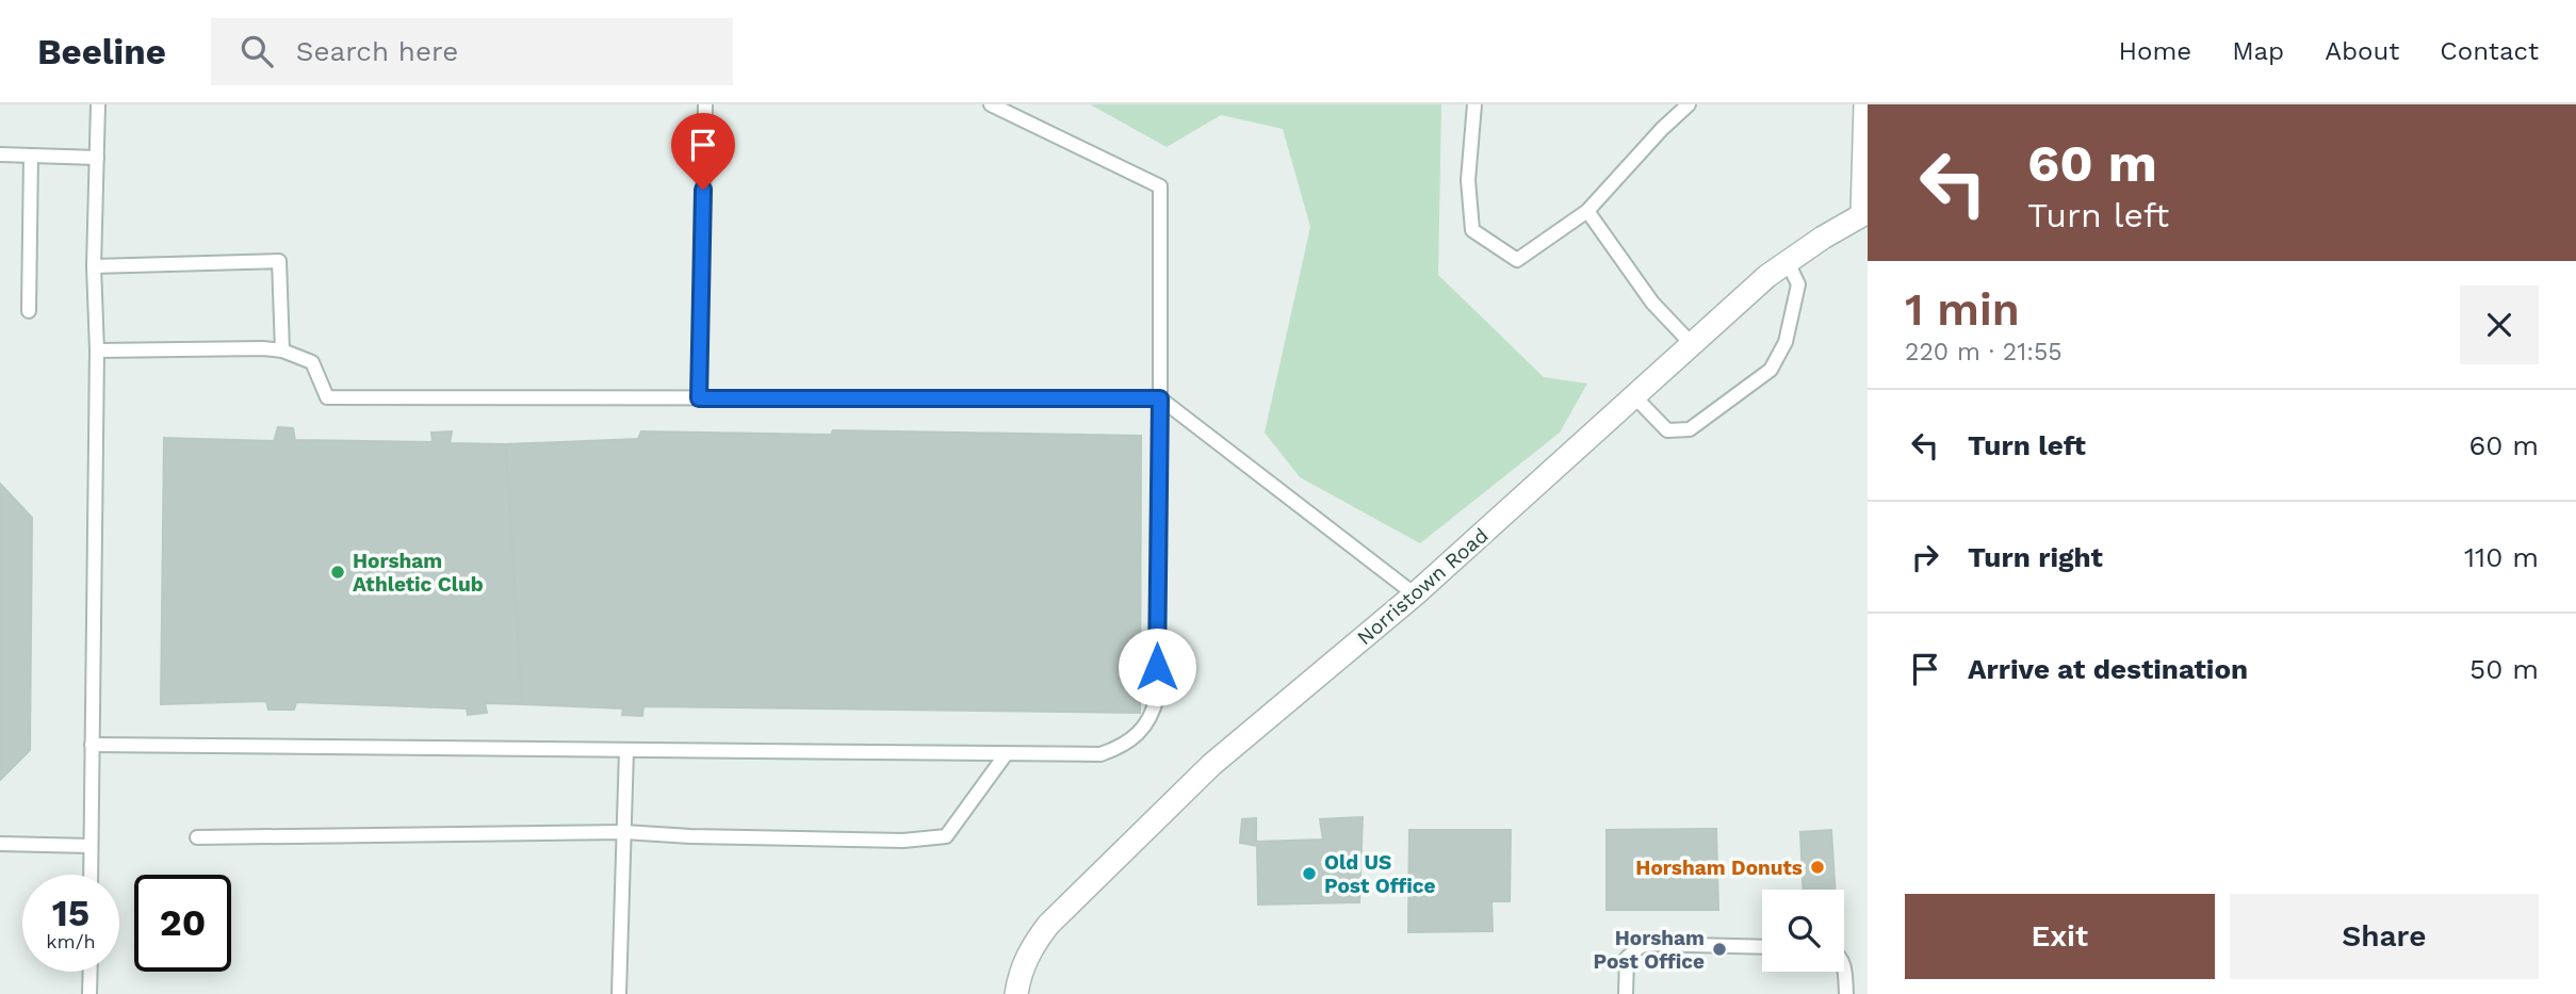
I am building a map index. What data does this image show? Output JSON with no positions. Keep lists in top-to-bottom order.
{
  "streets": {
    "street": ["Norristown Road"]
  },
  "places": [
    "Horsham Athletic Club",
    "Horsham Donuts",
    "Old US Post Office",
    "Horsham Post Office"
  ],
  "page": {
    "header": "Beeline",
    "search": "Search here",
    "nav": [
      "Home",
      "Map",
      "About",
      "Contact"
    ],
    "turn": ["60 m", "Turn left"],
    "heading": ["1 min", "220 m · 21:55"],
    "list": [
      {
        "name": "Turn left",
        "value": "60 m"
      },
      {
        "name": "Turn right",
        "value": "110 m"
      },
      {
        "name": "Arrive at destination",
        "value": "50 m"
      }
    ],
    "speed": "15 km/h",
    "limit": "20",
    "buttons": ["Exit", "Share"]
  }
}
